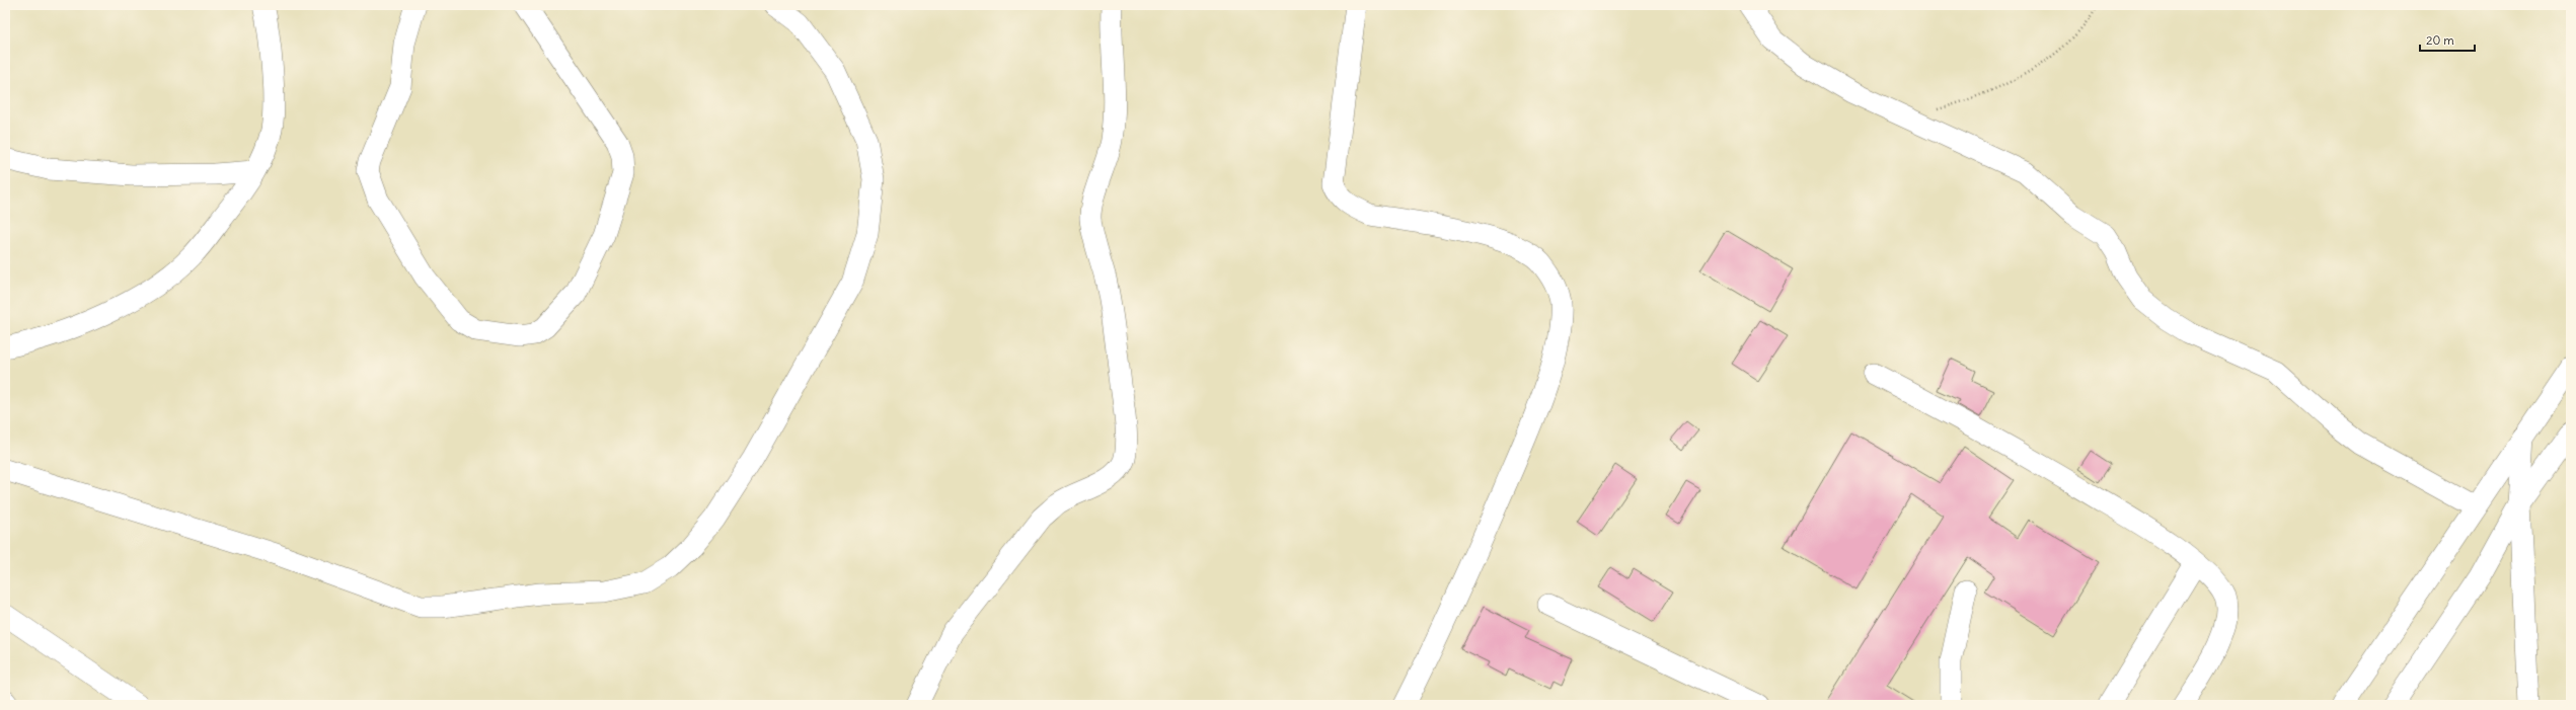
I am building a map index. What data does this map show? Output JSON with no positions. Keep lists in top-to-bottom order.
{
  "scale_bar": "20 m"
}
